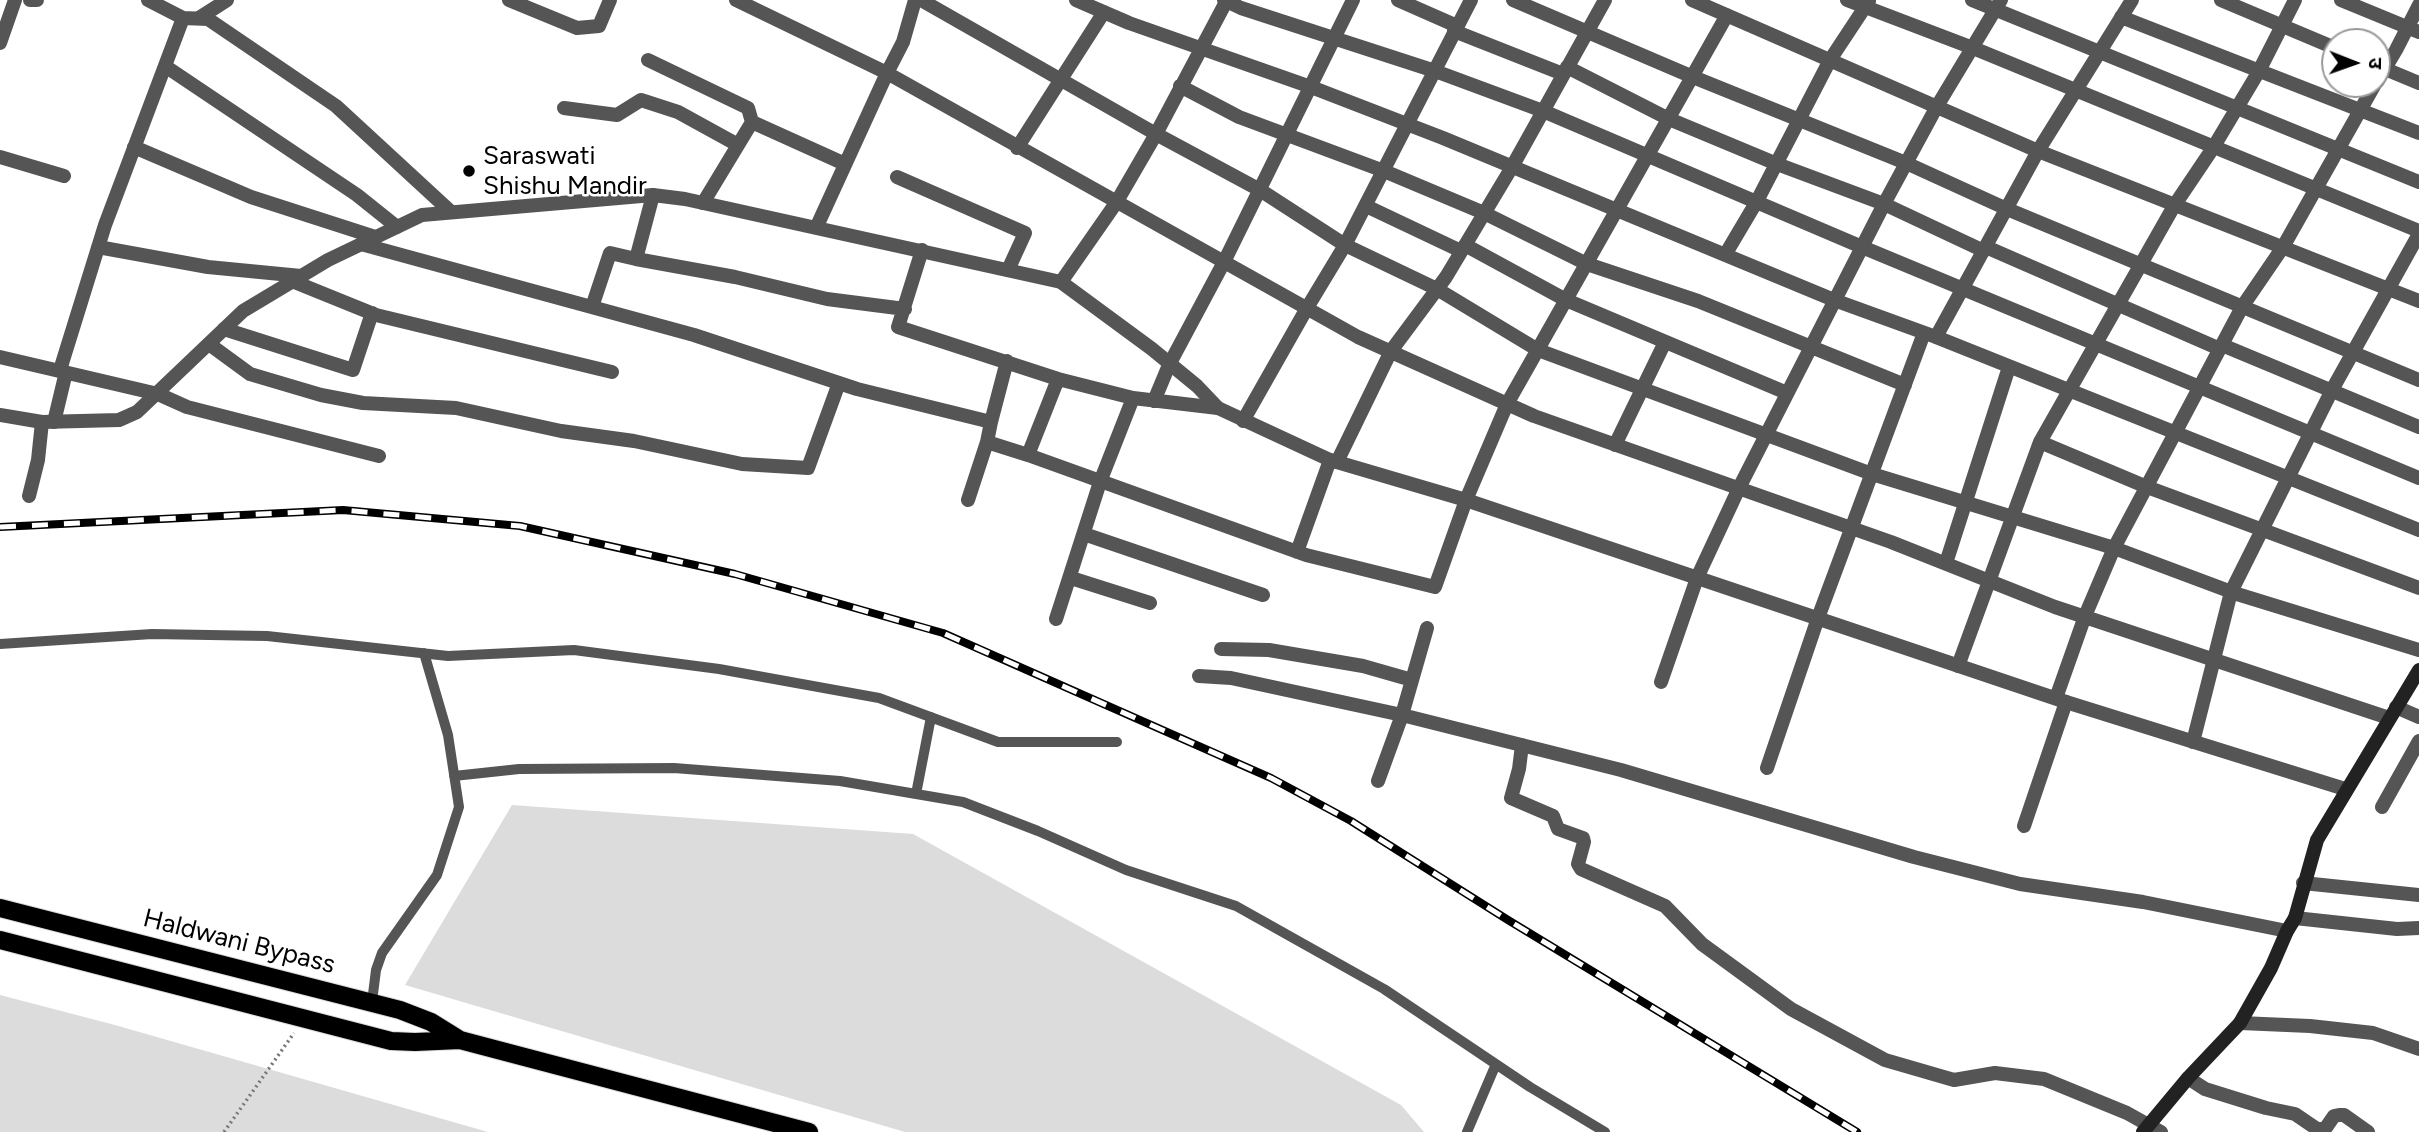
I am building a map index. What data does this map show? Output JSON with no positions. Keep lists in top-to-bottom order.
{
  "streets": {
    "main road": ["Haldwani Bypass"]
  },
  "places": ["Saraswati Shishu Mandir"],
  "north": "right"
}
